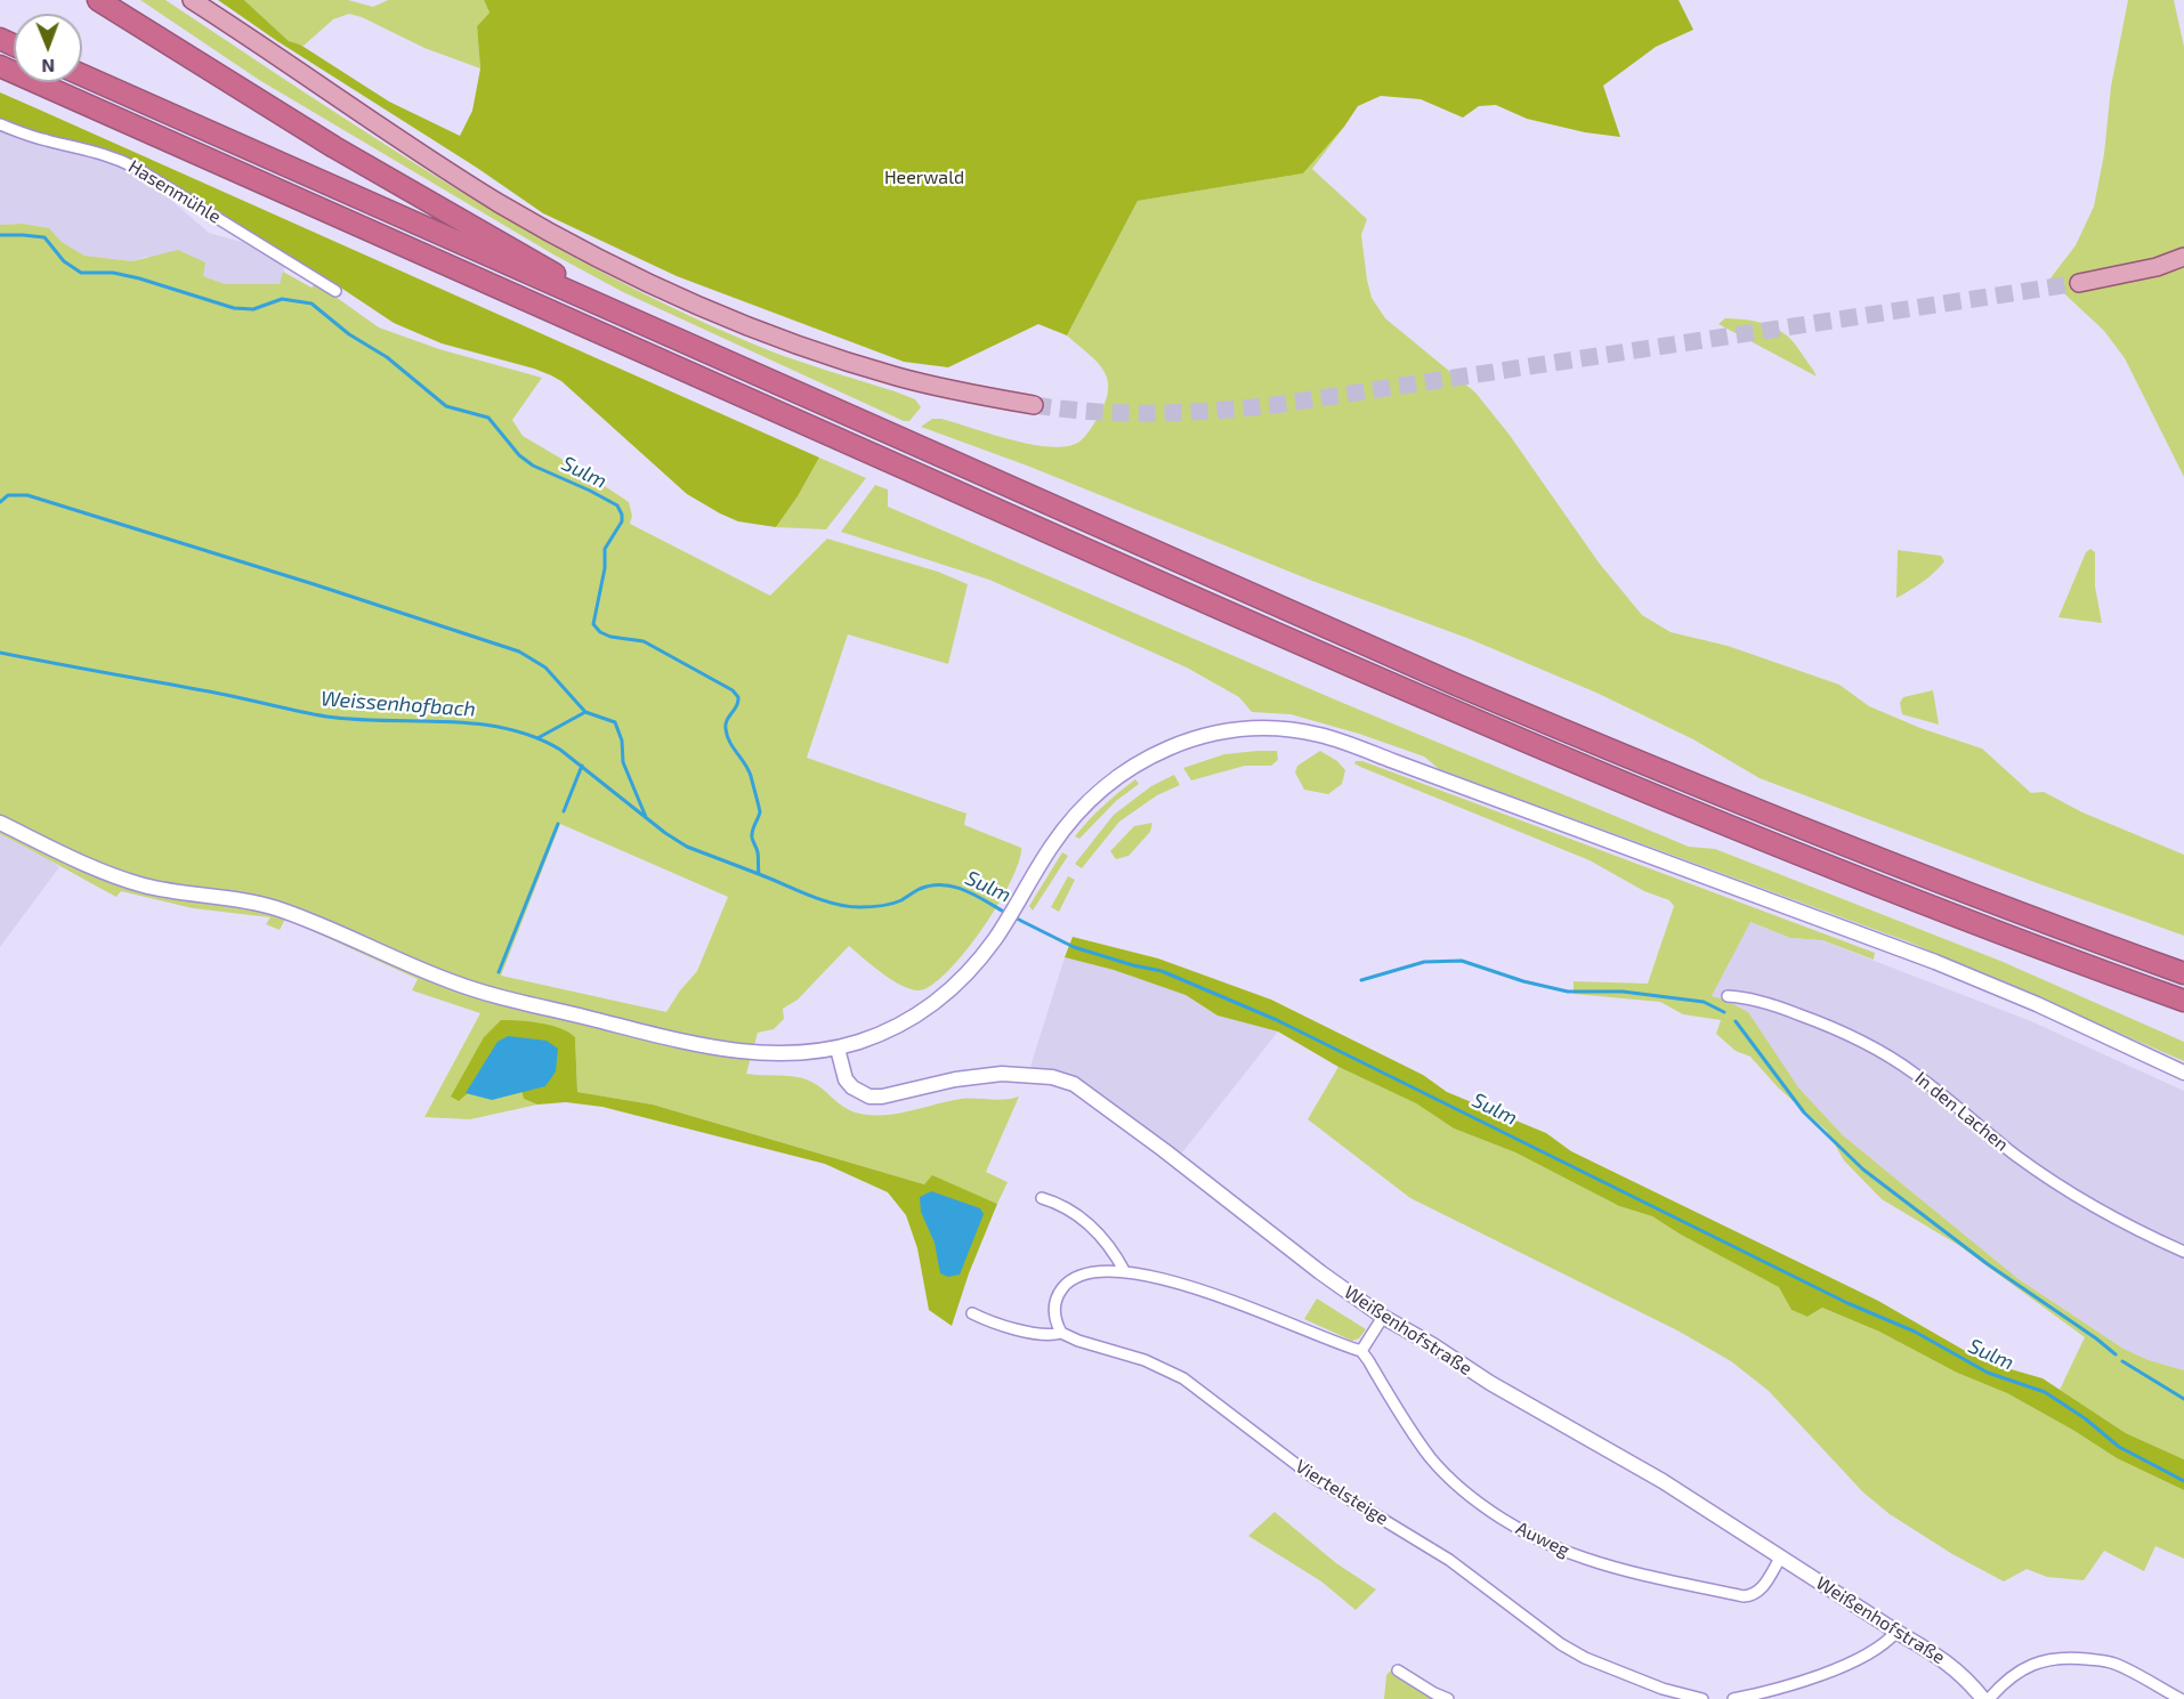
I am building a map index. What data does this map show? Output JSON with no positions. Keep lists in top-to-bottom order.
{
  "streets": {
    "street": [
      "Hasenmühle",
      "In den Lachen",
      "Weißenhofstraße",
      "Viertelsteige",
      "Auweg"
    ]
  },
  "crossings": [
    ["Weißenhofstraße", "Auweg"]
  ],
  "water": ["Sulm", "Weissenhofbach"],
  "parks": ["Heerwald"],
  "north": "bottom"
}
